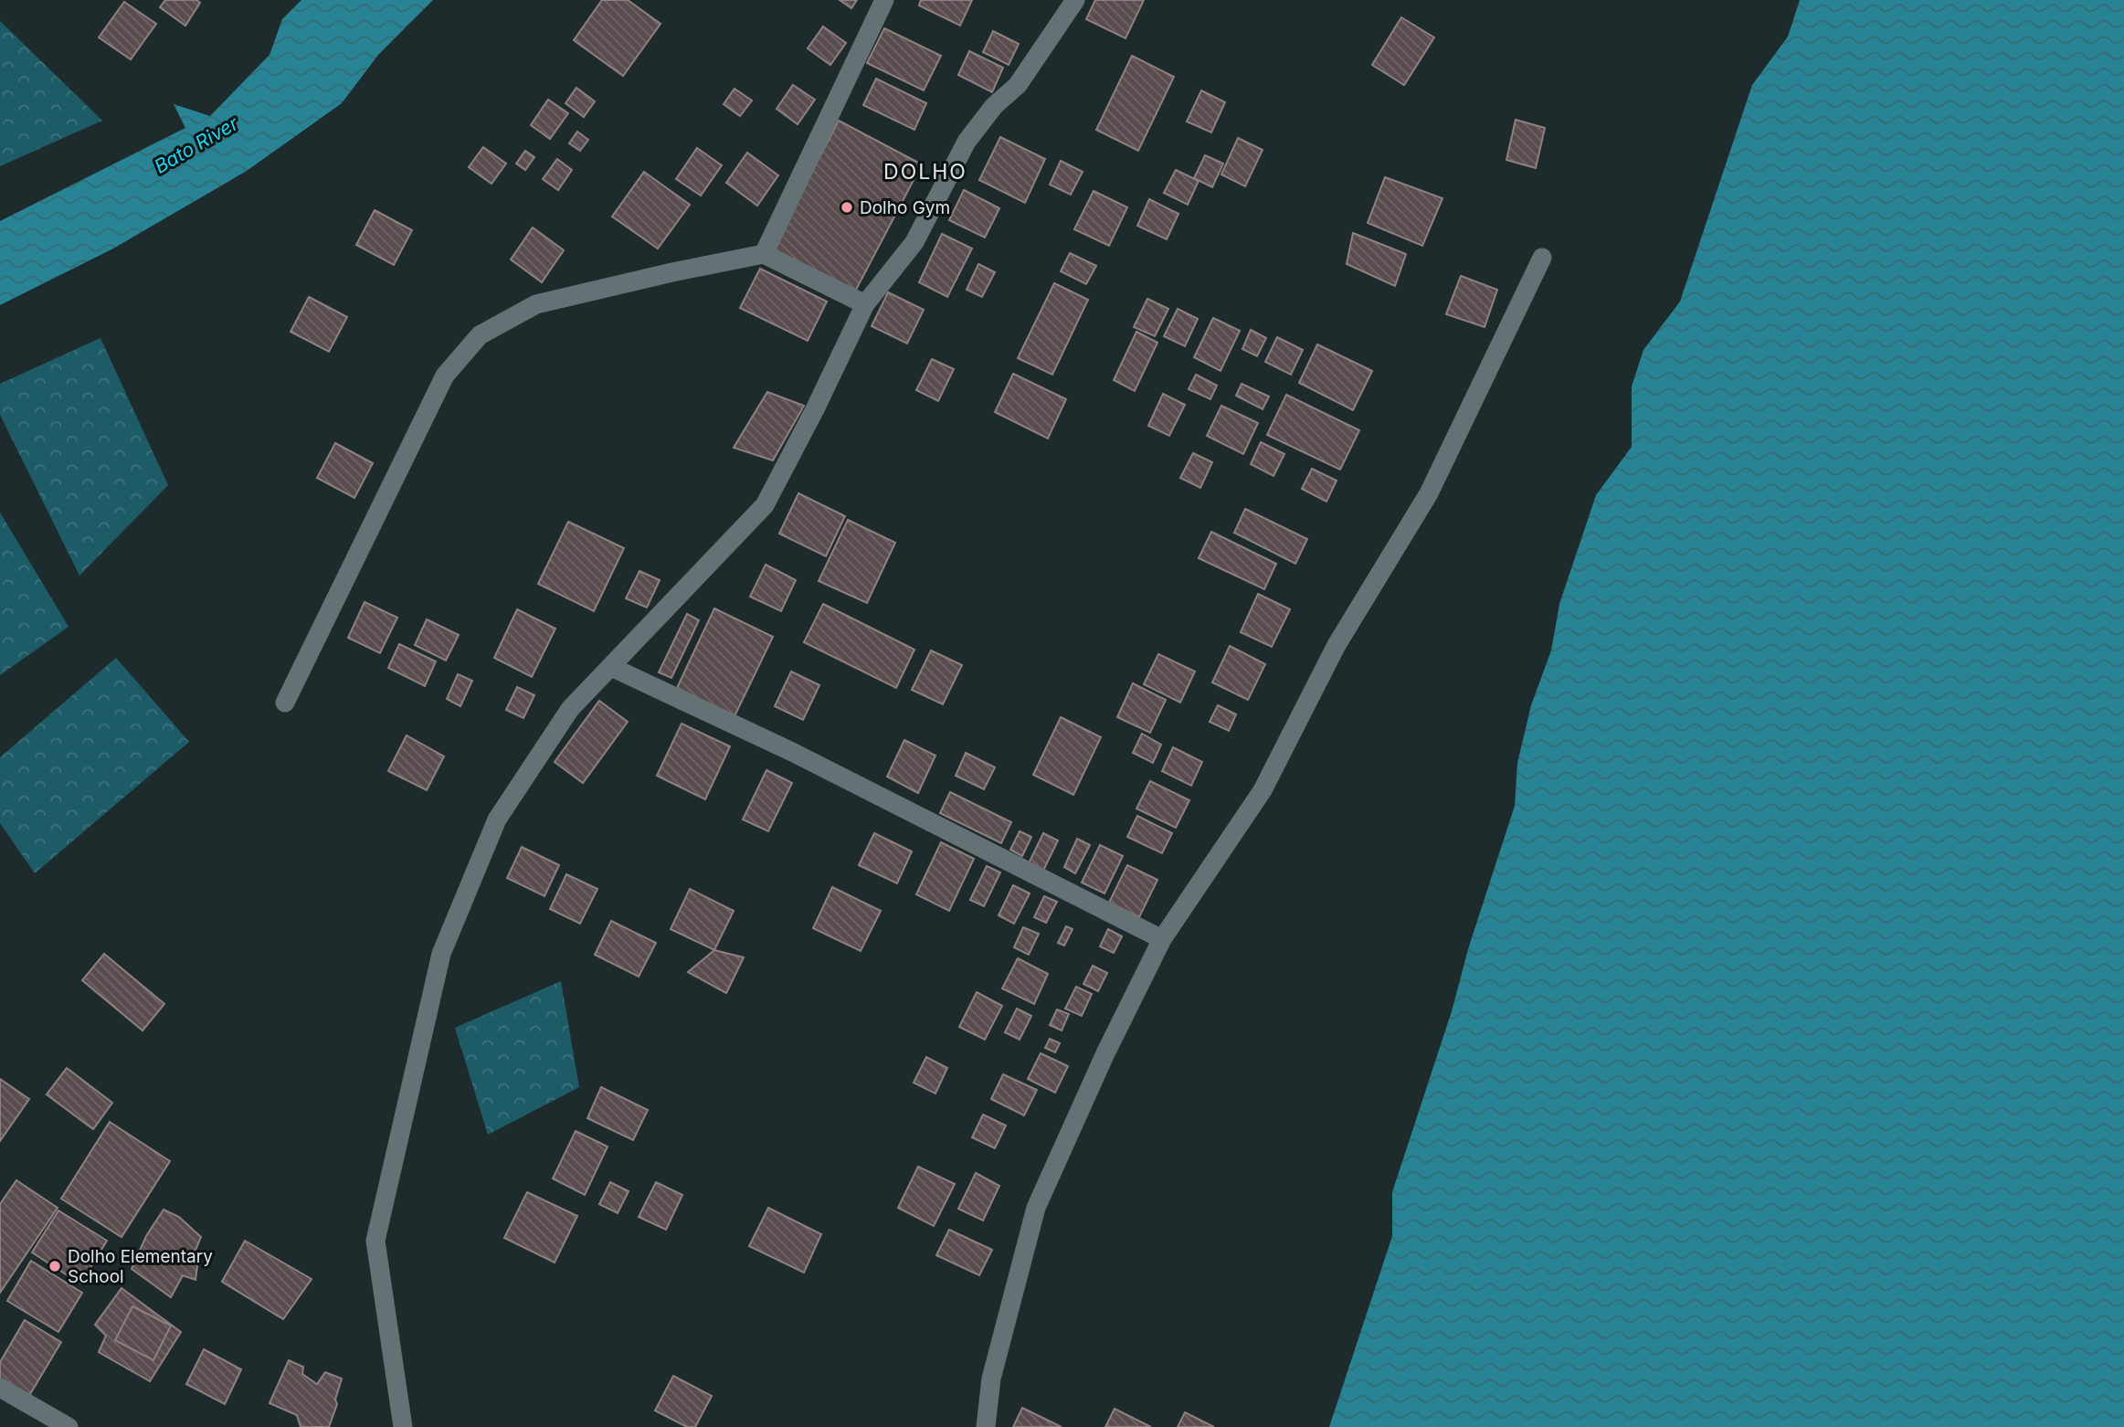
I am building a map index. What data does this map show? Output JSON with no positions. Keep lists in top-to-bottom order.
{
  "districts": ["DOLHO"],
  "water": ["Bato River"],
  "places": ["Dolho Gym", "Dolho Elementary School"]
}
